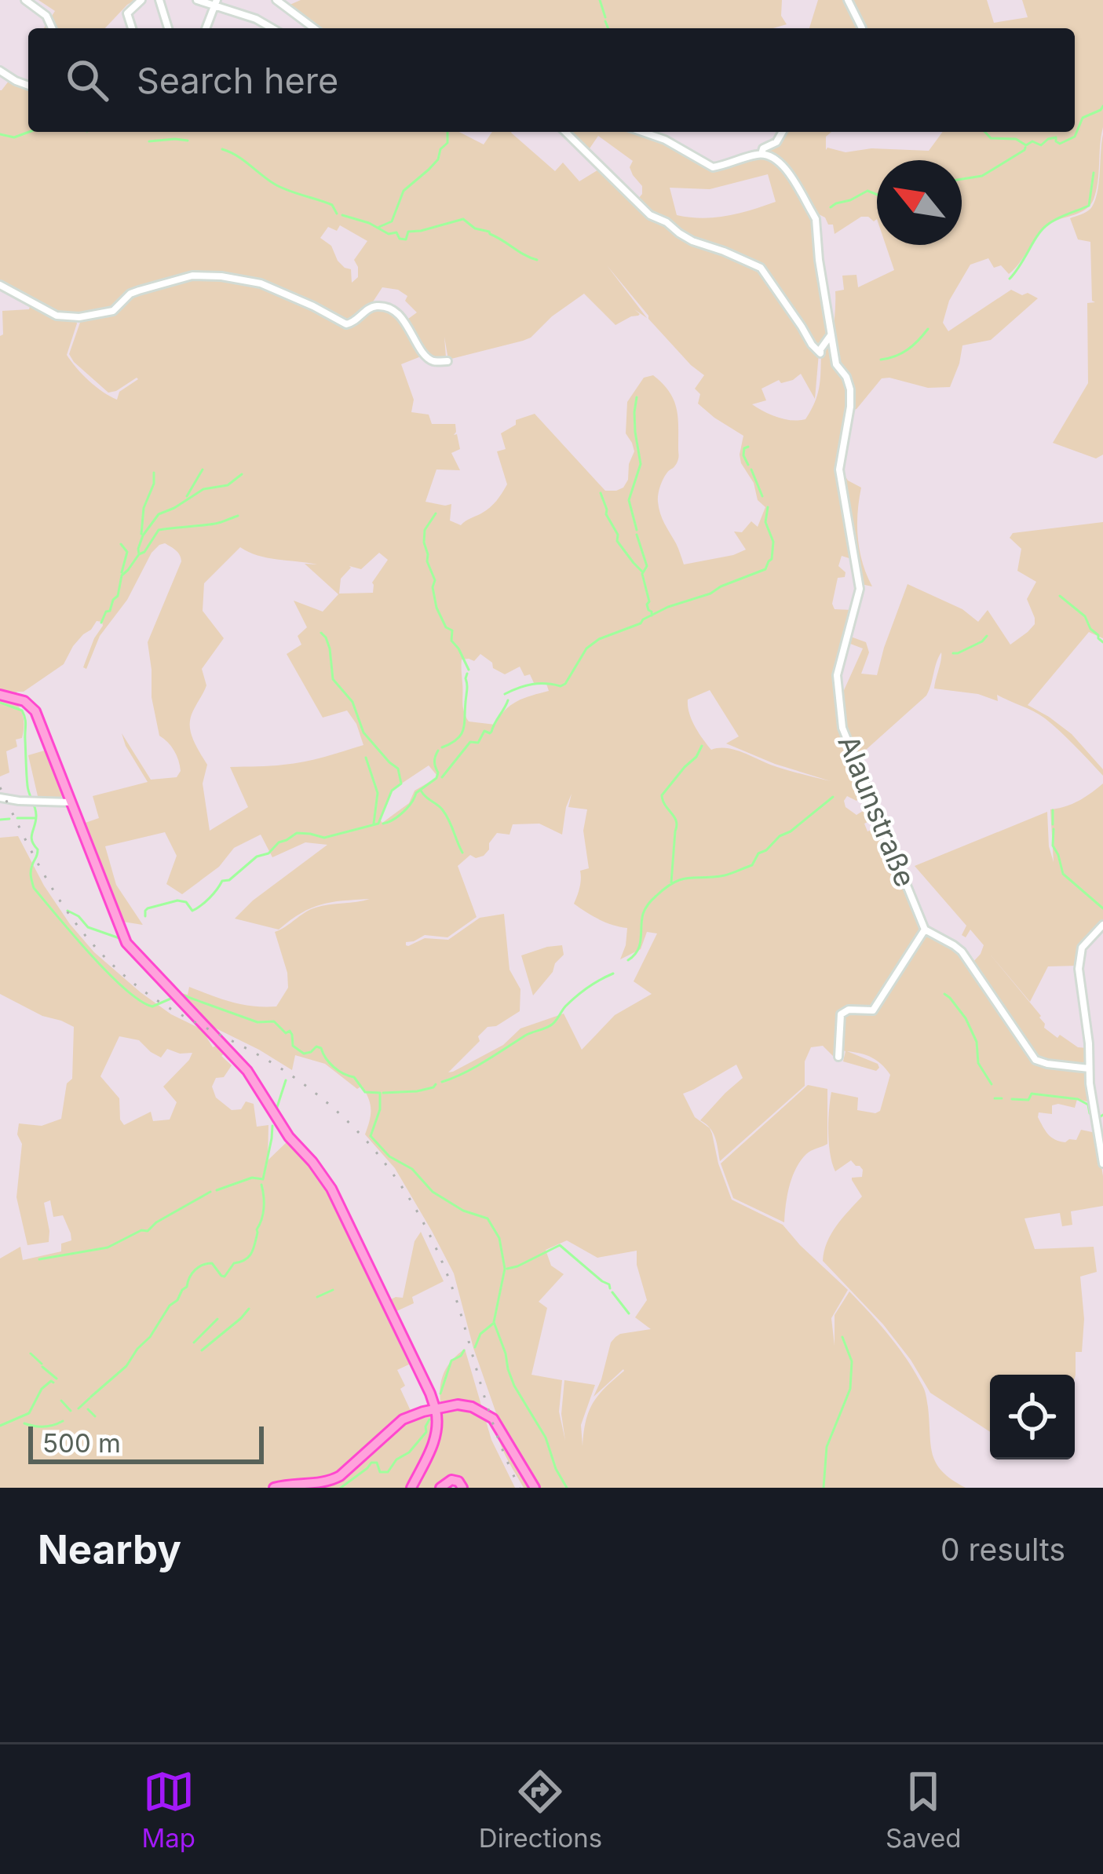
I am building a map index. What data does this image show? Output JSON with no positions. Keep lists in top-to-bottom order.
{
  "streets": {
    "street": ["Alaunstraße"]
  },
  "scale_bar": "500 m",
  "north": "top left",
  "page": {
    "search": "Search here",
    "scale": "500 m",
    "heading": ["Nearby", "0 results"],
    "nav": ["Map", "Directions", "Saved"]
  }
}
